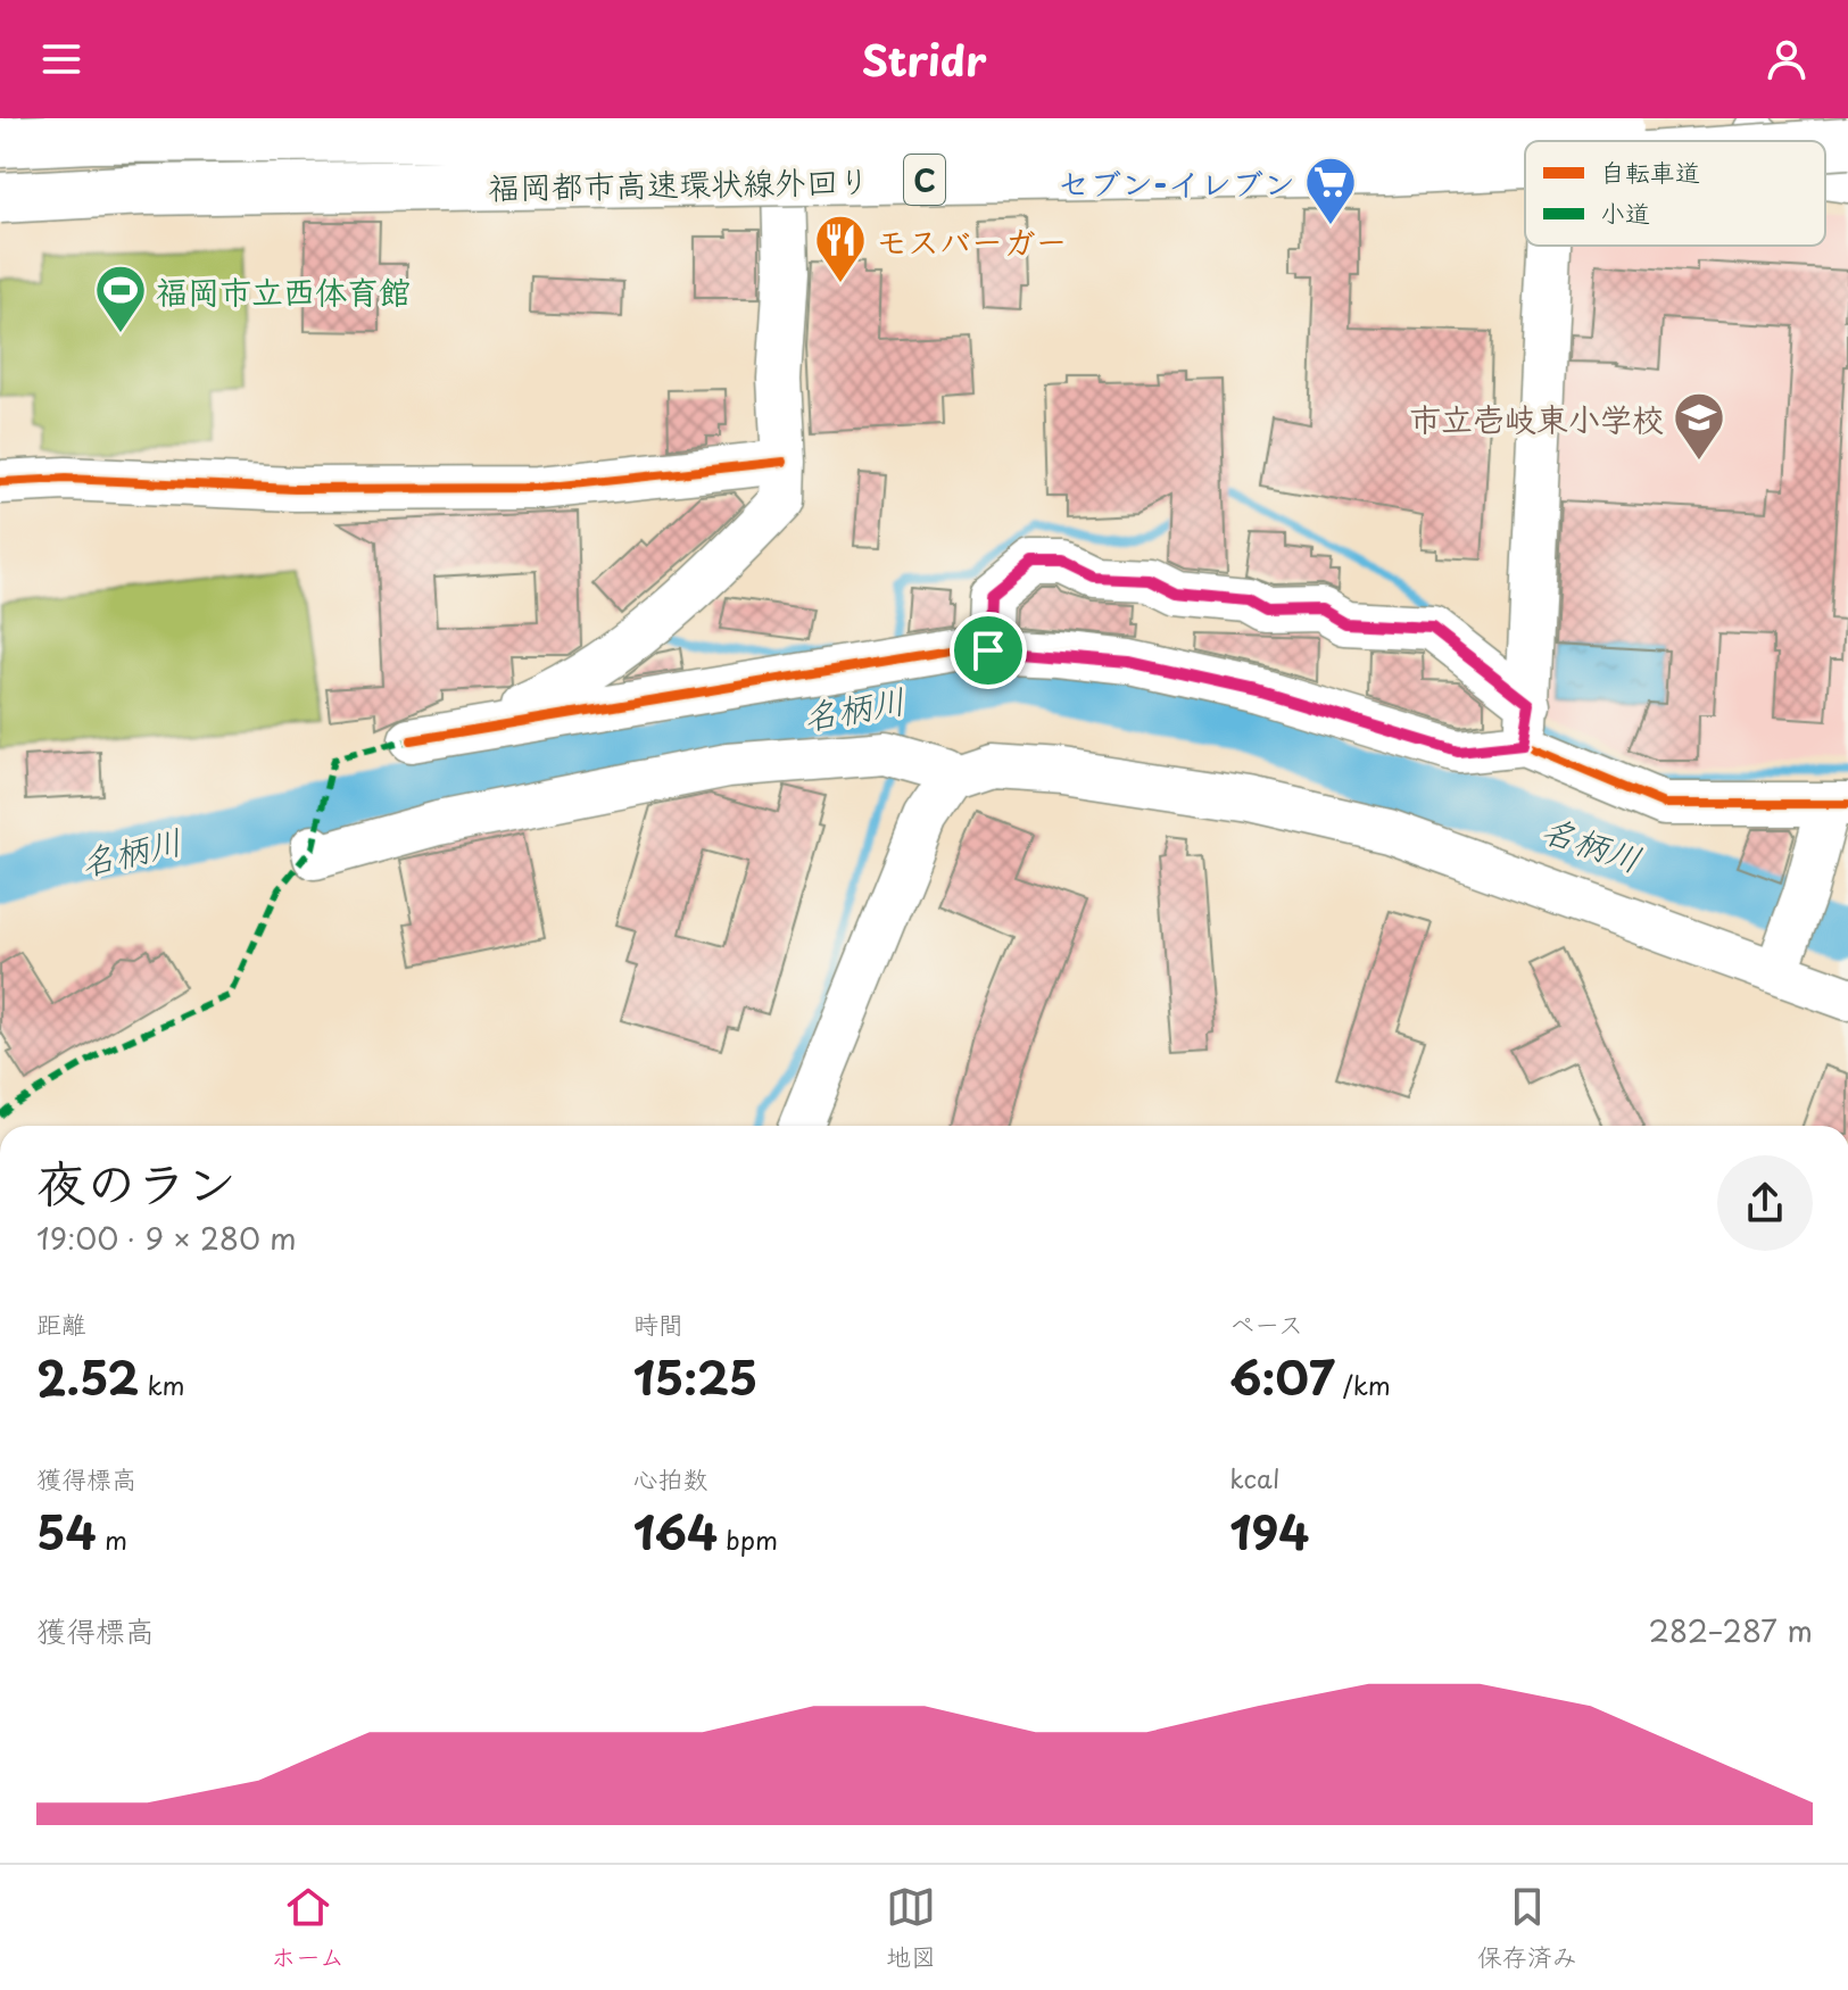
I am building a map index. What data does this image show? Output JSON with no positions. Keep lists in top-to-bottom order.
{
  "streets": {
    "highway": ["C", "福岡都市高速環状線外回り"]
  },
  "water": ["名柄川"],
  "places": {
    "supermarket": ["セブン-イレブン"],
    "restaurant": ["モスバーガー"],
    "sports": ["福岡市立西体育館"],
    "school or university": ["市立壱岐東小学校"]
  },
  "legend": ["自転車道", "小道"],
  "page": {
    "header": "Stridr",
    "heading": ["夜のラン", "19:00 · 9 × 280 m"],
    "stats": [
      ["距離", "2.52 km"],
      ["時間", "15:25"],
      ["ペース", "6:07 /km"],
      ["獲得標高", "54 m"],
      ["心拍数", "164 bpm"],
      ["kcal", "194"]
    ],
    "chart": ["獲得標高", "282–287 m"],
    "tabs": ["ホーム", "地図", "保存済み"]
  }
}
